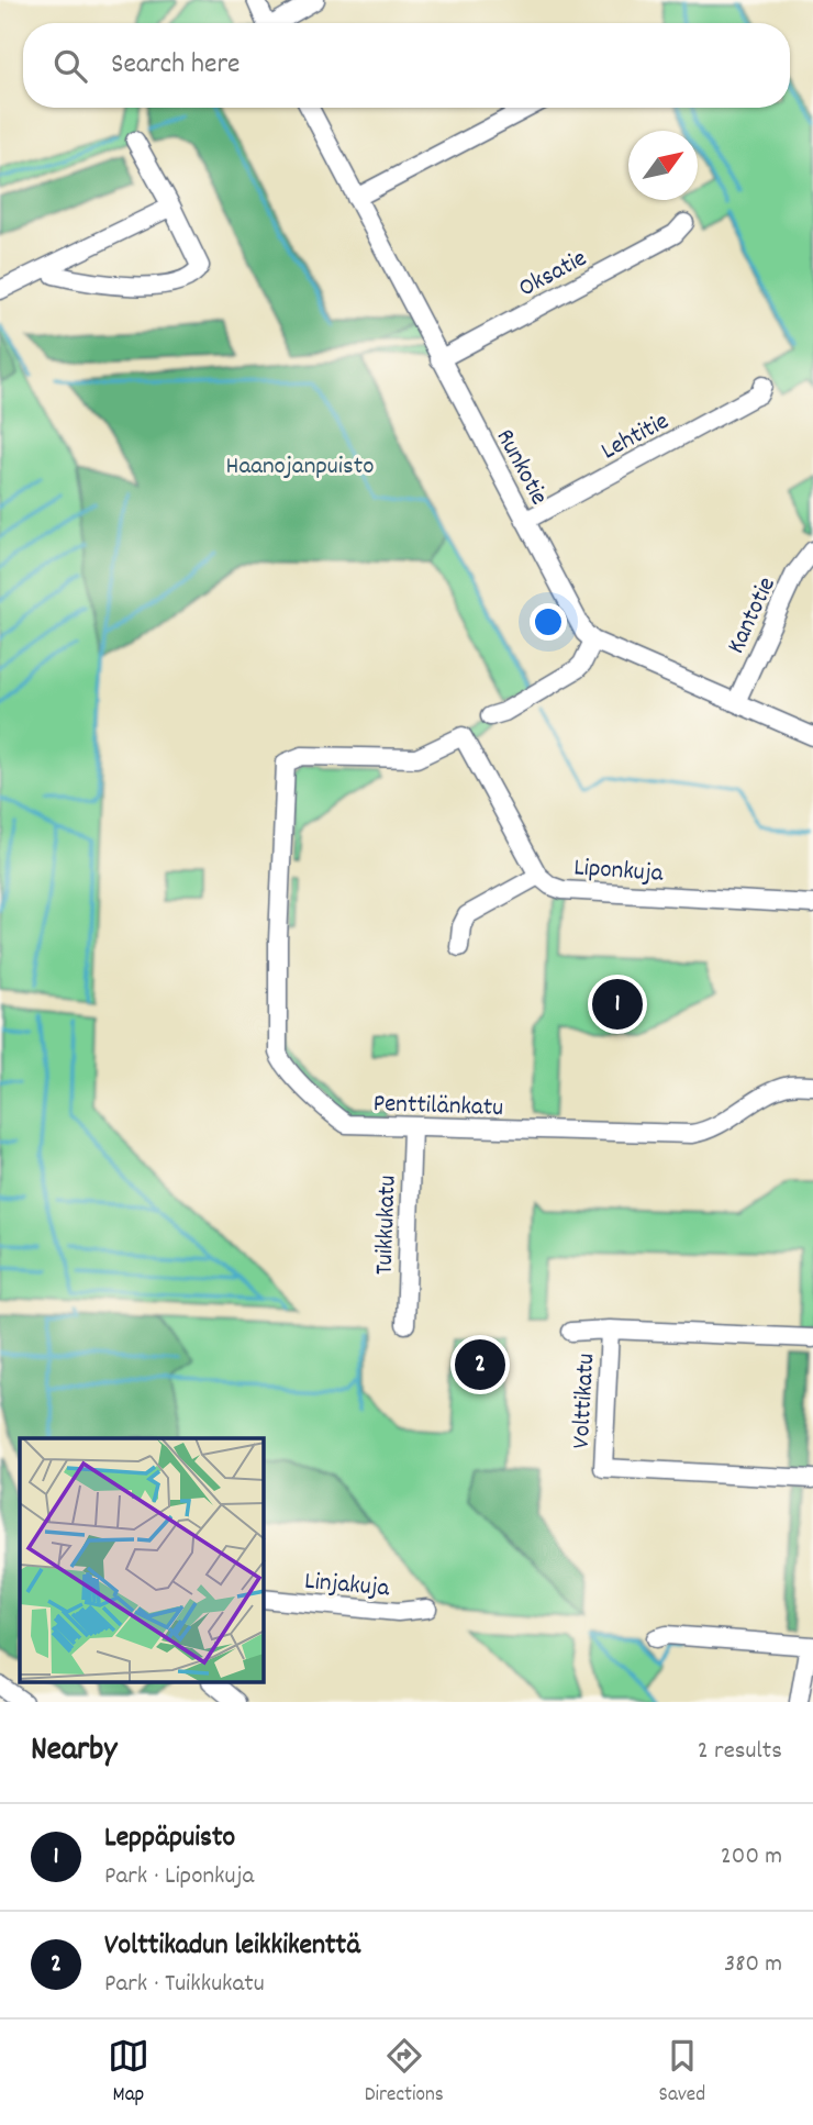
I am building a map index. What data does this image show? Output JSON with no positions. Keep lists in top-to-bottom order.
{
  "streets": {
    "street": [
      "Oksatie",
      "Lehtitie",
      "Runkotie",
      "Kantotie",
      "Liponkuja",
      "Penttilänkatu",
      "Tuikkukatu",
      "Volttikatu",
      "Linjakuja"
    ]
  },
  "crossings": [
    ["Oksatie", "Runkotie"],
    ["Lehtitie", "Runkotie"],
    ["Liponkuja", "Penttilänkatu"],
    ["Penttilänkatu", "Tuikkukatu"]
  ],
  "parks": ["Haanojanpuisto"],
  "north": "top right",
  "page": {
    "search": "Search here",
    "pins": ["1", "2"],
    "heading": ["Nearby", "2 results"],
    "list": [
      {
        "mark": "1",
        "name": "Leppäpuisto",
        "note": "Park · Liponkuja",
        "value": "200 m"
      },
      {
        "mark": "2",
        "name": "Volttikadun leikkikenttä",
        "note": "Park · Tuikkukatu",
        "value": "380 m"
      }
    ],
    "nav": ["Map", "Directions", "Saved"]
  }
}
